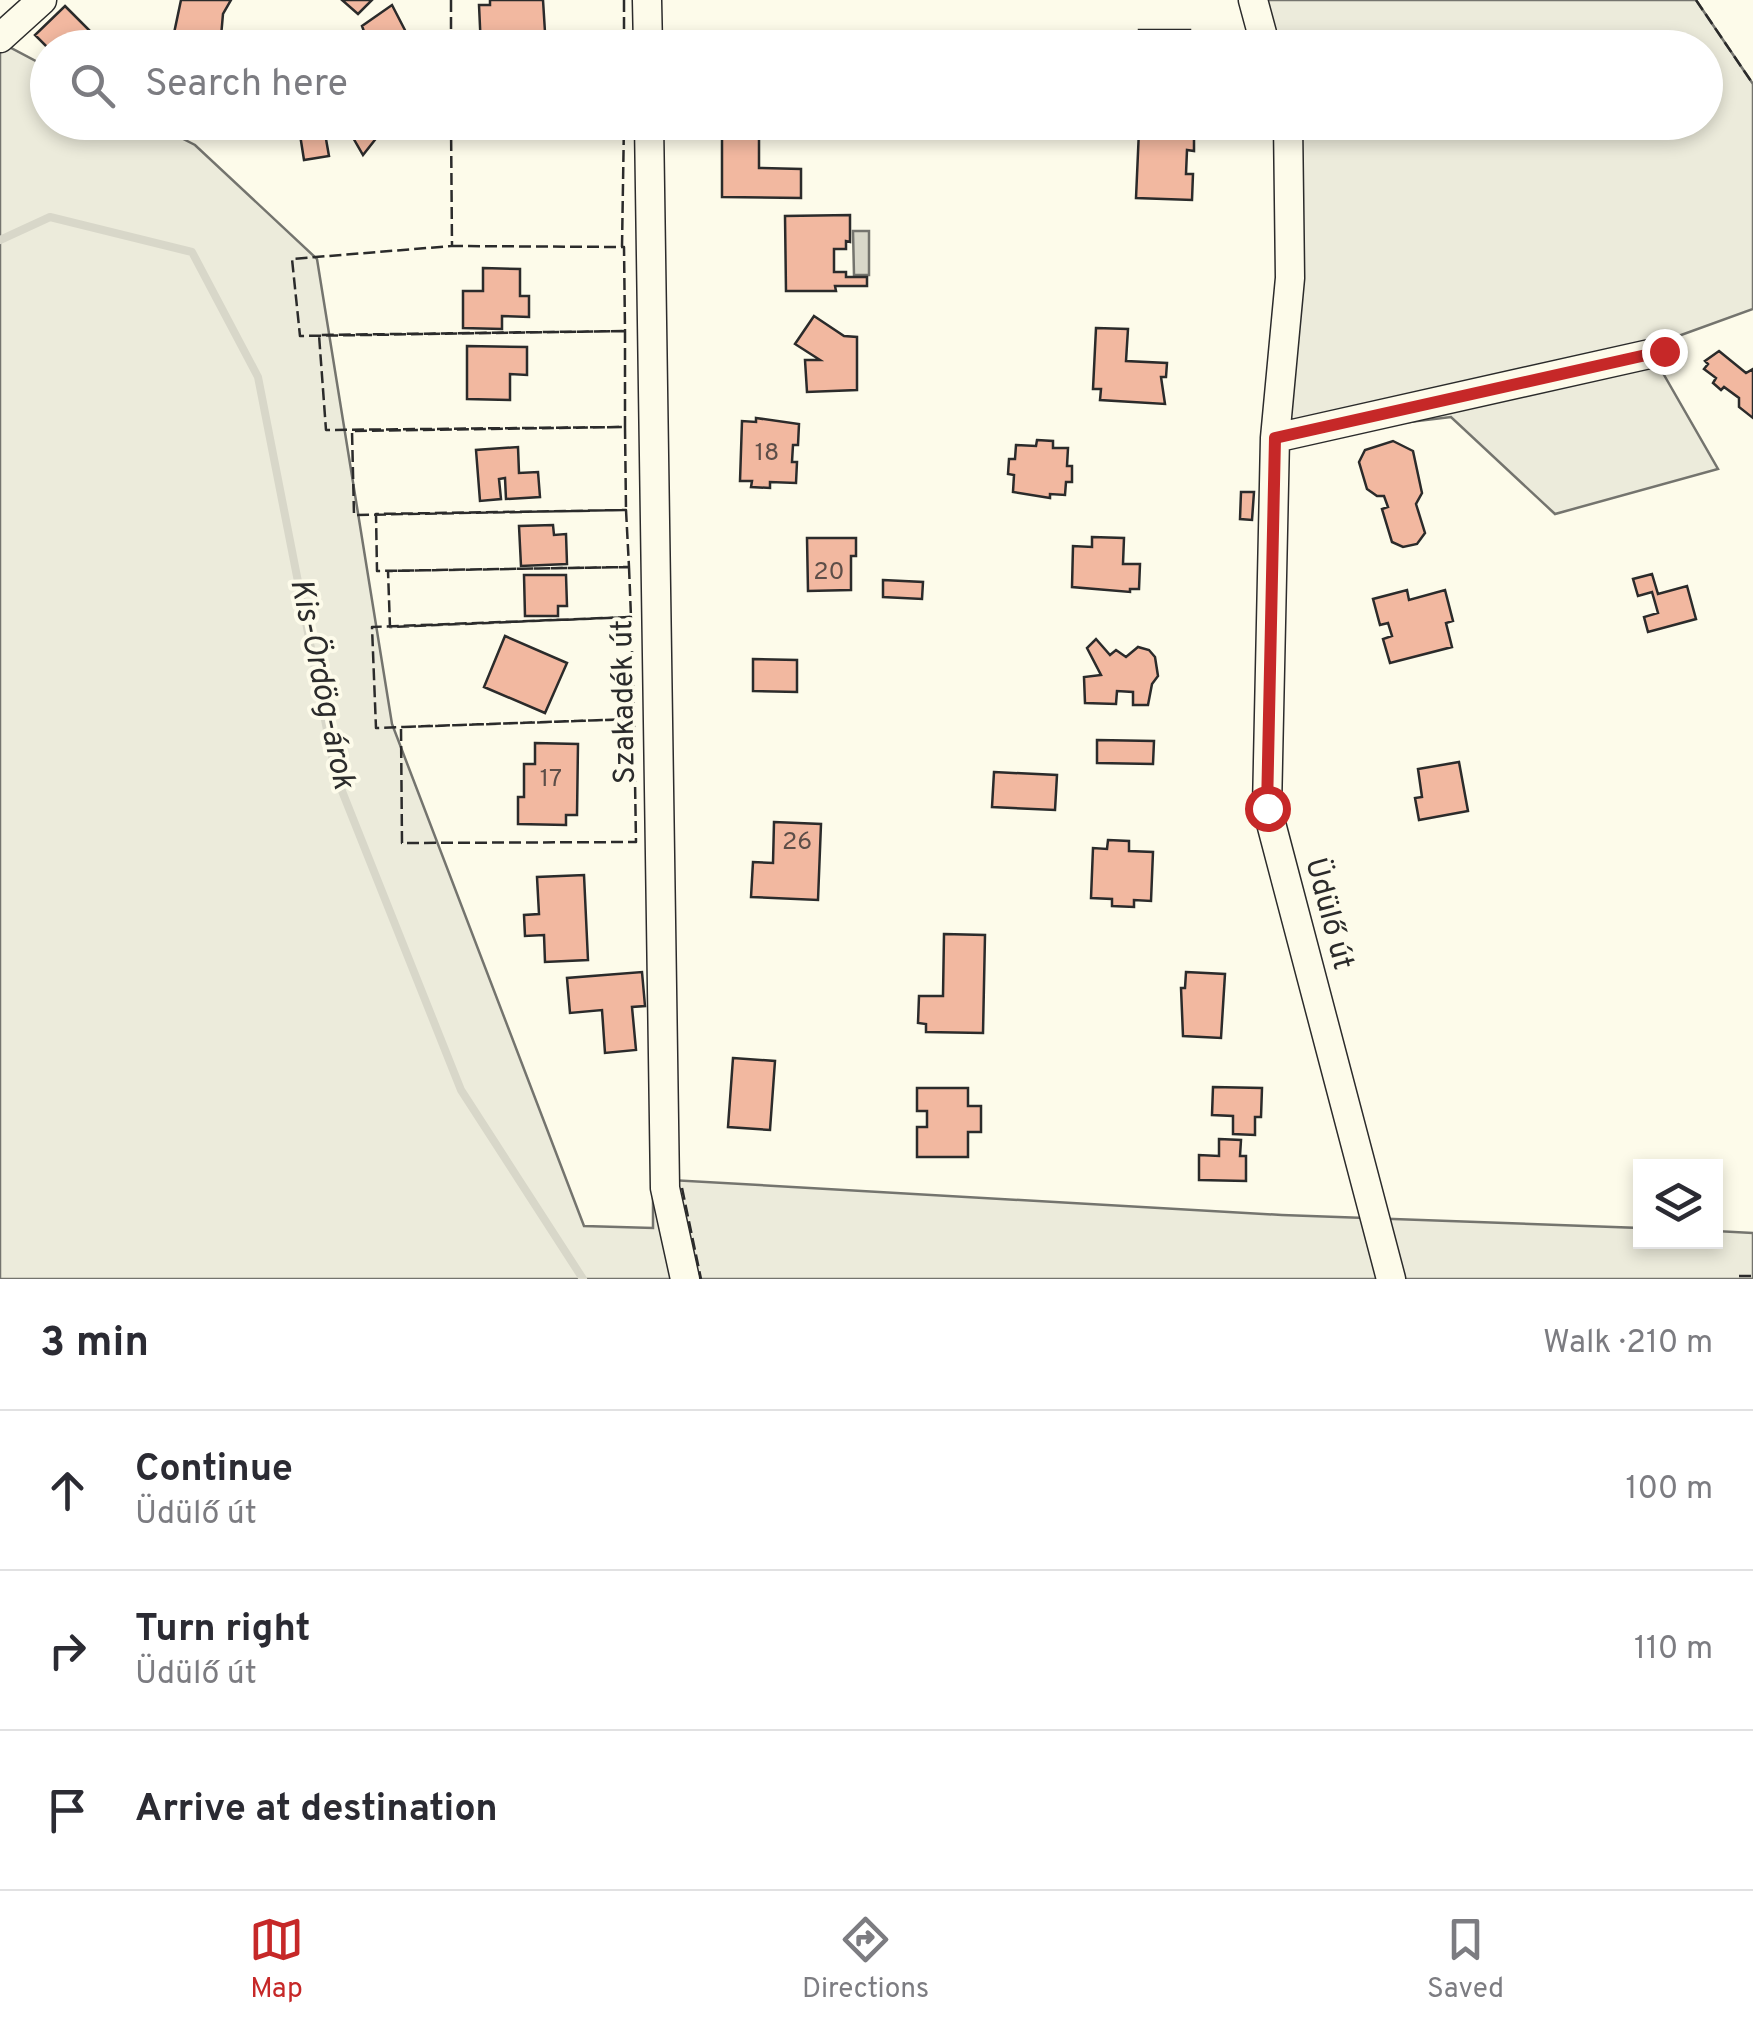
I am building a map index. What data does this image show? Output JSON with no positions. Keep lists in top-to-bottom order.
{
  "streets": {
    "street": ["Szakadék út", "Üdülő út"]
  },
  "water": ["Kis-Ördög-árok"],
  "house_numbers": [
    "18",
    "20",
    "17",
    "26"
  ],
  "page": {
    "search": "Search here",
    "heading": ["3 min", "Walk · 210 m"],
    "list": [
      ["Continue", "Üdülő út", "100 m"],
      ["Turn right", "Üdülő út", "110 m"],
      "Arrive at destination"
    ],
    "nav": ["Map", "Directions", "Saved"]
  }
}
